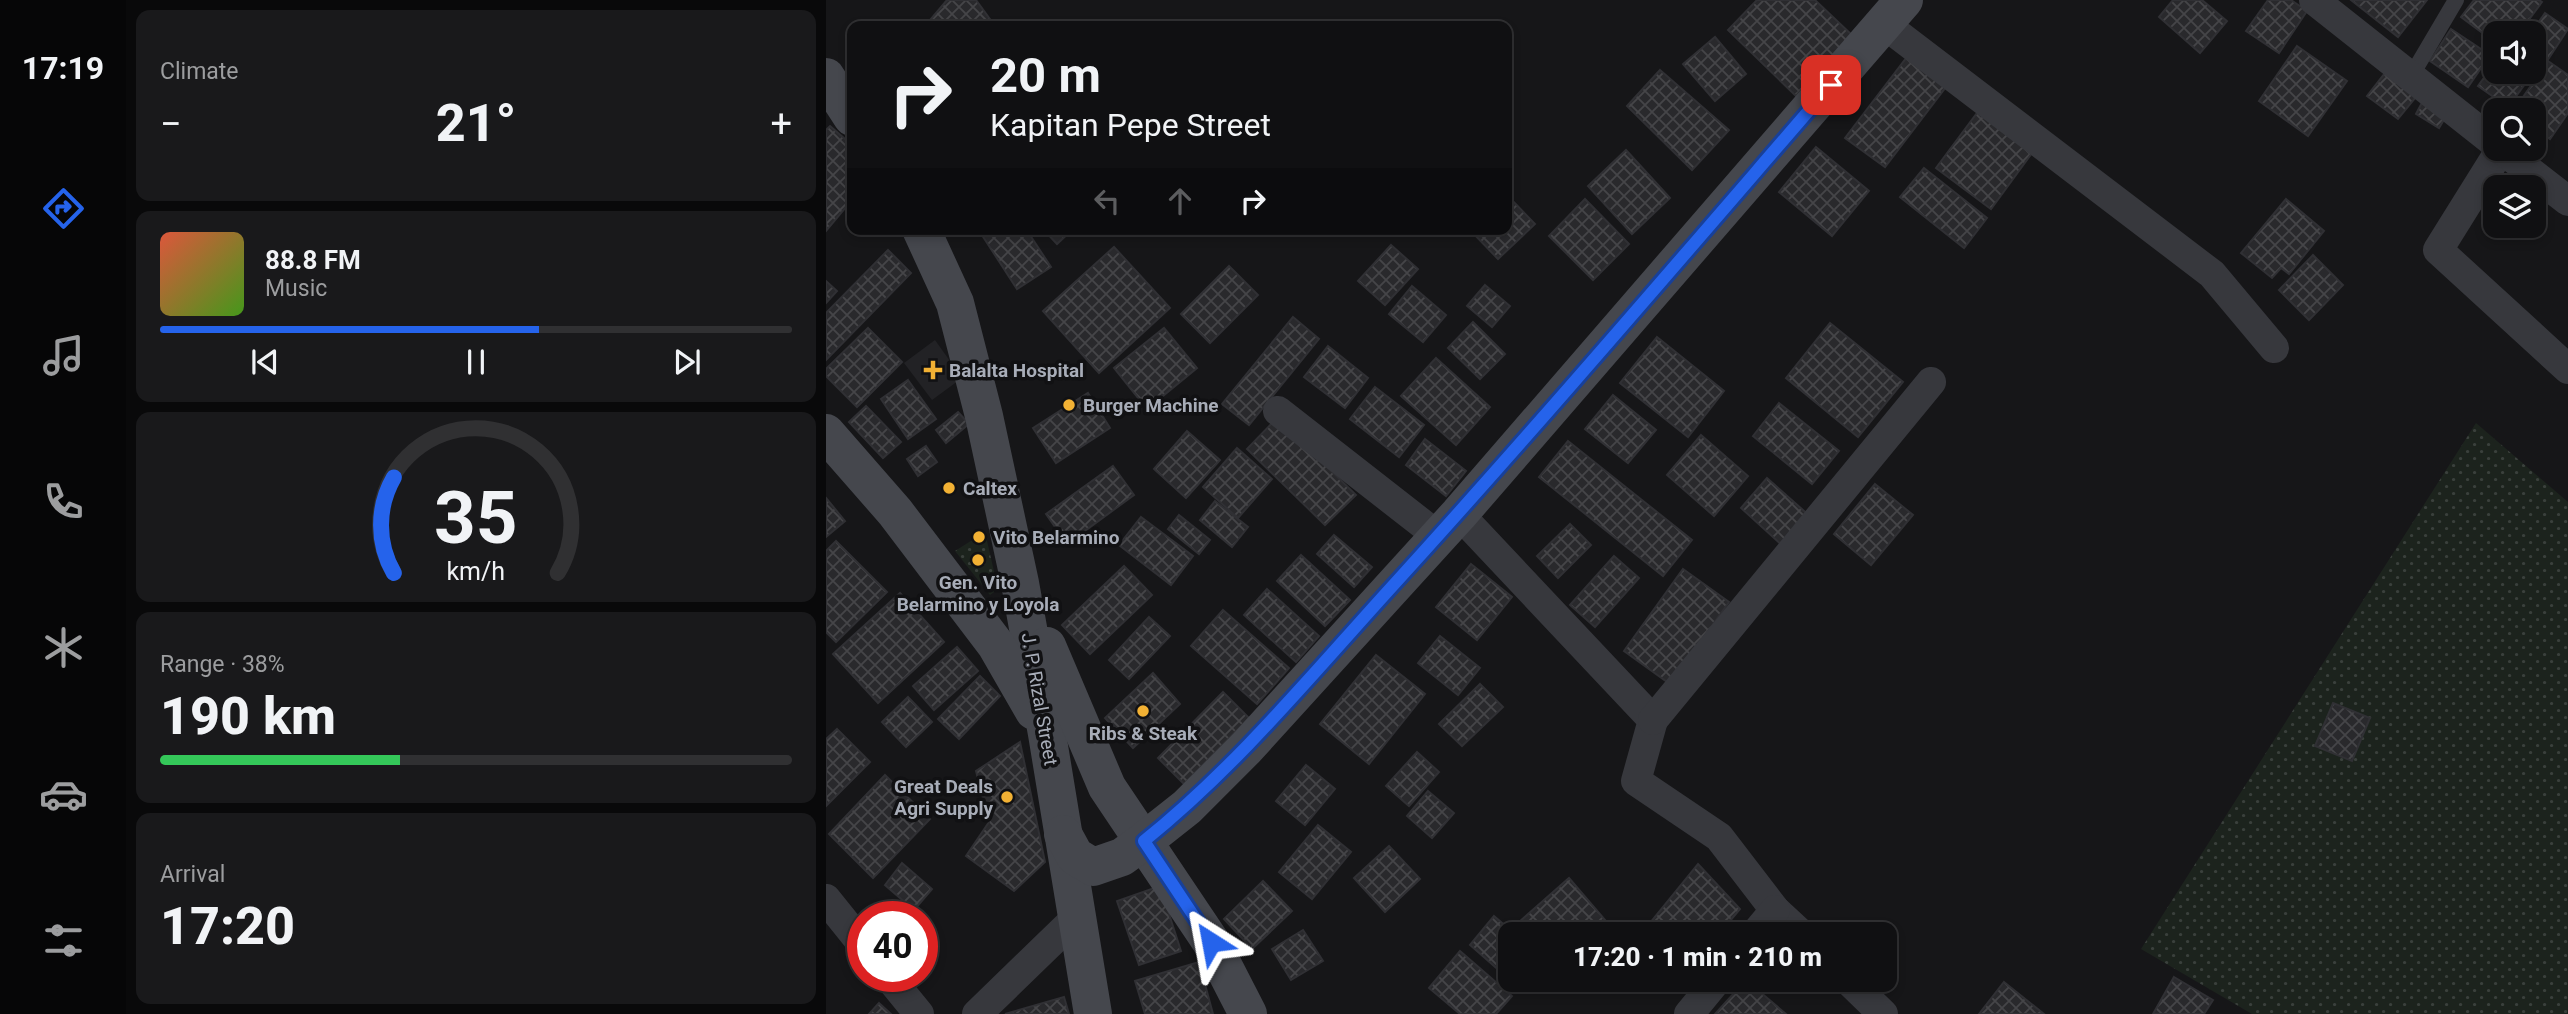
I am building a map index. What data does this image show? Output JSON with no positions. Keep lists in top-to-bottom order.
{
  "streets": {
    "main road": ["J. P. Rizal Street"]
  },
  "places": {
    "health": ["Balalta Hospital"],
    "other": [
      "Burger Machine",
      "Caltex",
      "Vito Belarmino",
      "Gen. Vito Belarmino y Loyola",
      "Ribs & Steak",
      "Great Deals Agri Supply"
    ]
  },
  "page": {
    "tabs": "17:19",
    "tile": [
      "Climate",
      ["Range · 38%", "190 km"],
      ["Arrival", "17:20"]
    ],
    "turn": ["20 m", "Kapitan Pepe Street"],
    "heat": ["−", "21°", "+"],
    "song": ["88.8 FM", "Music"],
    "limit": "40",
    "trip": "17:20 · 1 min · 210 m",
    "gauge": ["35", "km/h"]
  }
}
